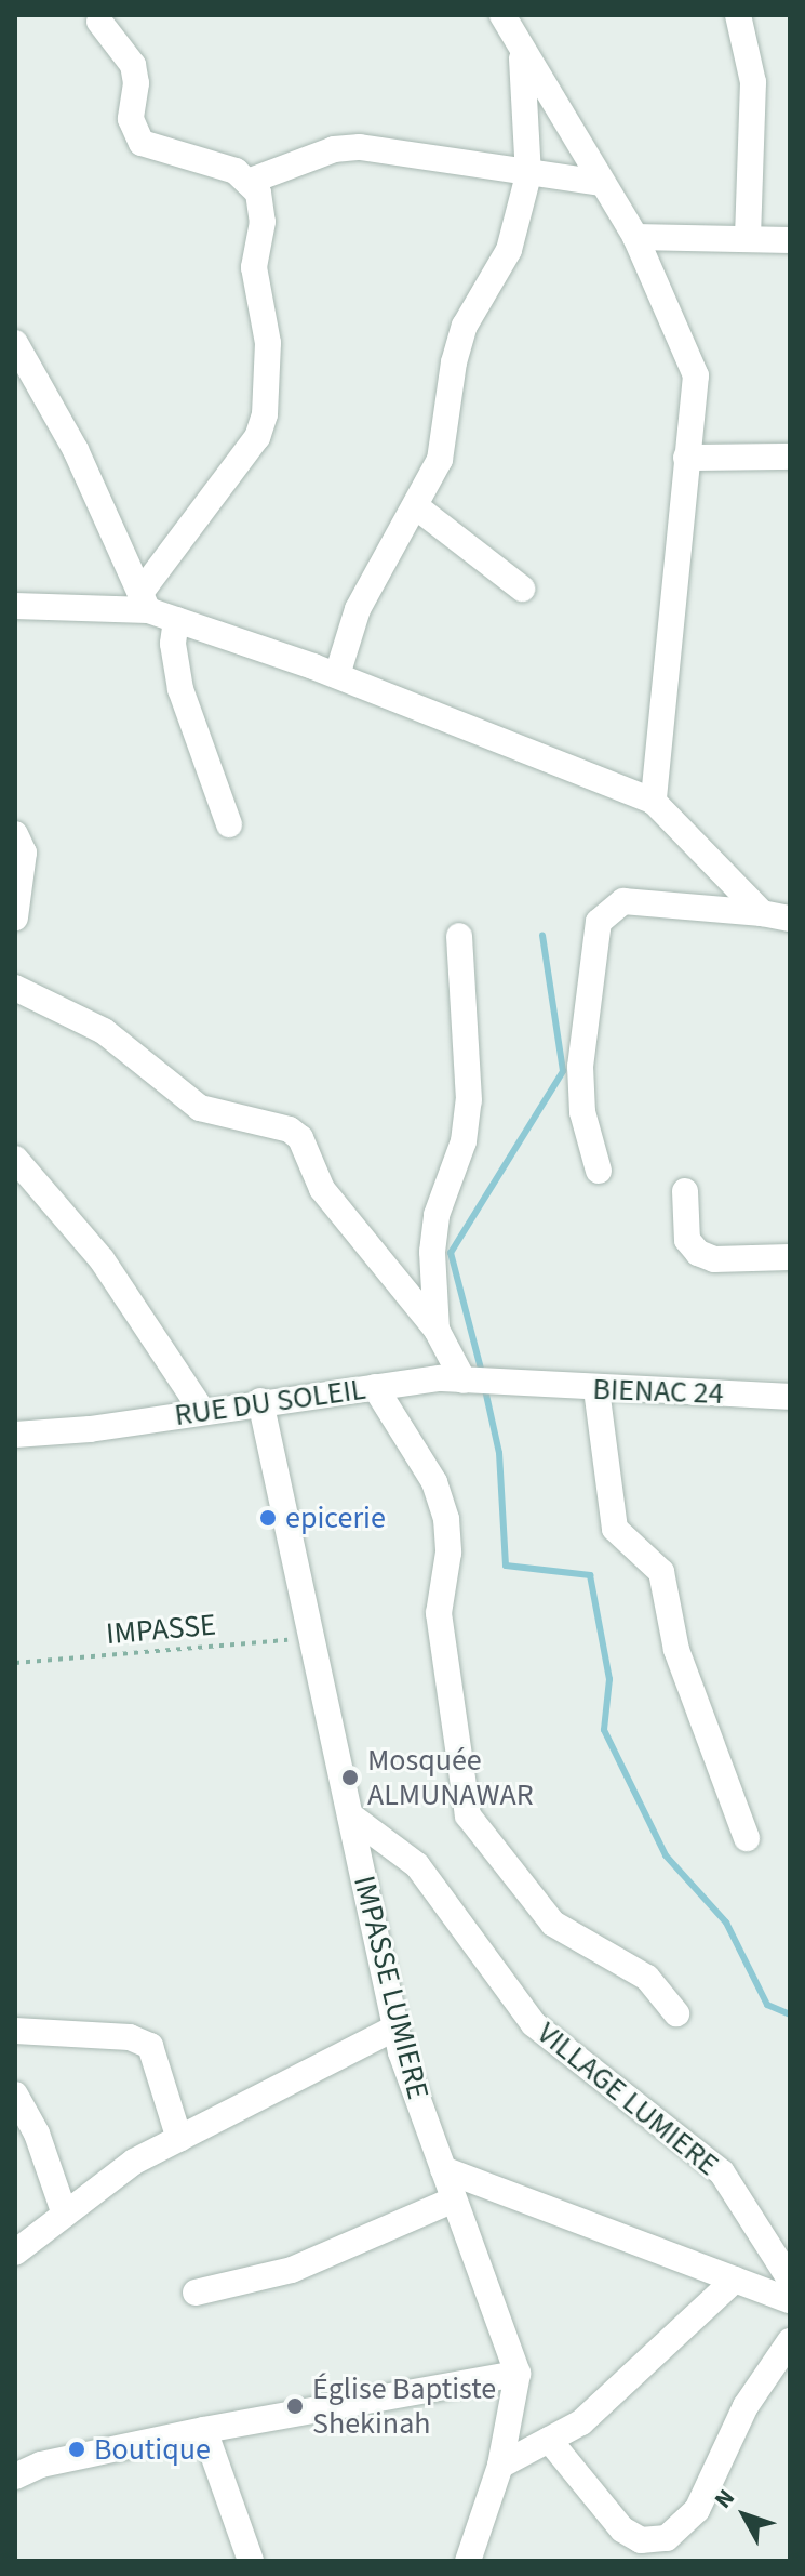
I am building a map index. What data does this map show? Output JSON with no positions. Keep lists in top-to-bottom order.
{
  "streets": {
    "street": [
      "BIENAC 24",
      "RUE DU SOLEIL",
      "IMPASSE LUMIERE",
      "VILLAGE LUMIERE"
    ],
    "path": ["IMPASSE"]
  },
  "crossings": [
    ["BIENAC 24", "RUE DU SOLEIL"],
    ["RUE DU SOLEIL", "IMPASSE LUMIERE"],
    ["IMPASSE", "IMPASSE LUMIERE"],
    ["IMPASSE LUMIERE", "VILLAGE LUMIERE"]
  ],
  "places": [
    "epicerie",
    "Mosquée ALMUNAWAR",
    "Église Baptiste Shekinah",
    "Boutique"
  ],
  "north": "top left"
}
